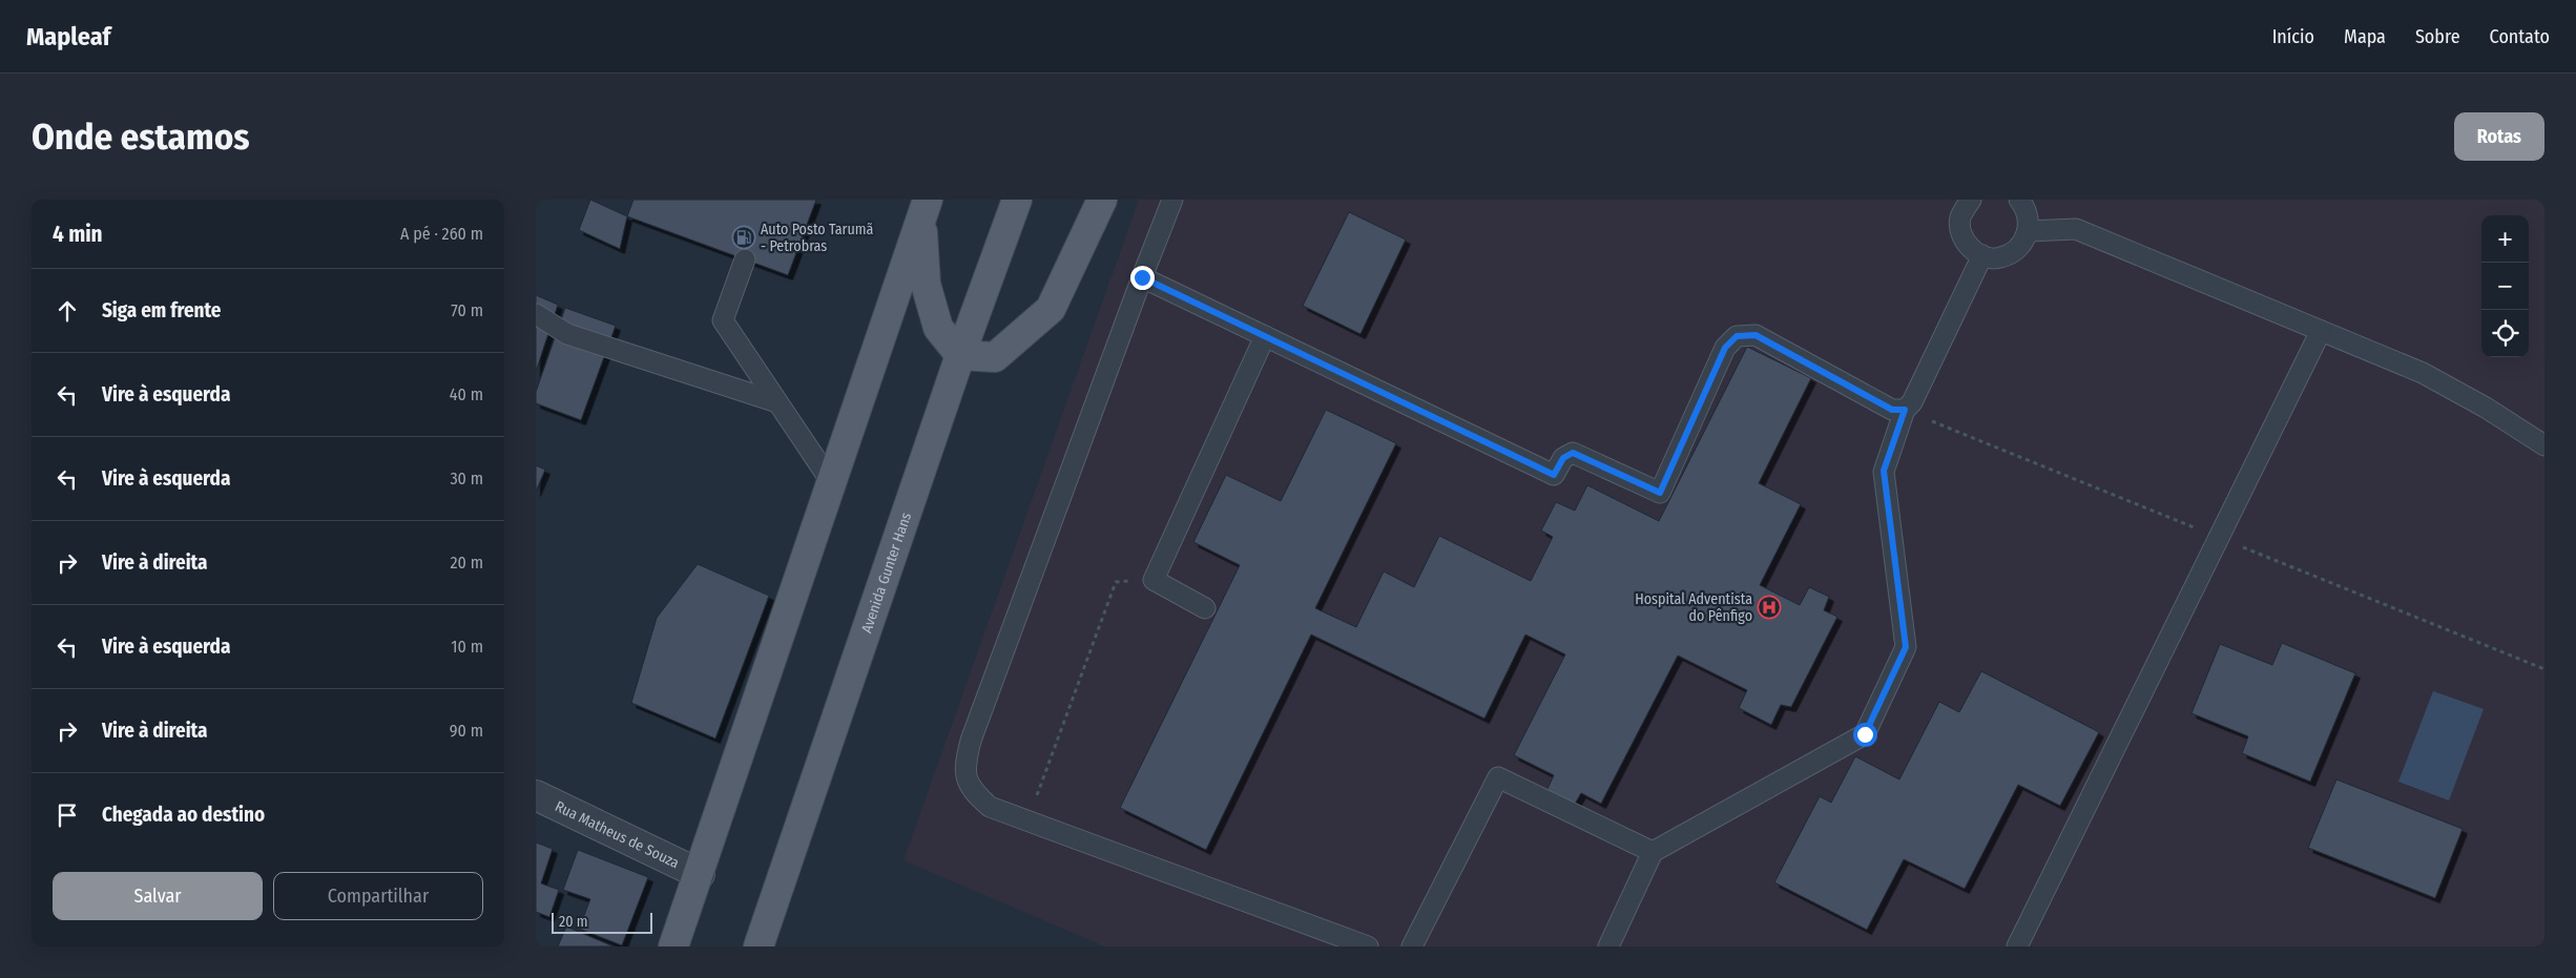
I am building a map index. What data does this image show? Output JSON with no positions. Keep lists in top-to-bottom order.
{
  "streets": {
    "main road": ["Avenida Gunter Hans"],
    "street": ["Rua Matheus de Souza"]
  },
  "places": {
    "fuel station": ["Auto Posto Tarumã - Petrobras"],
    "hospital": ["Hospital Adventista do Pênfigo"]
  },
  "scale_bar": "20 m",
  "page": {
    "header": "Mapleaf",
    "nav": [
      "Início",
      "Mapa",
      "Sobre",
      "Contato"
    ],
    "buttons": [
      "Rotas",
      ["Salvar", "Compartilhar"]
    ],
    "title": "Onde estamos",
    "heading": ["4 min", "A pé · 260 m"],
    "map_buttons": ["+", "−"],
    "list": [
      ["Siga em frente", "70 m"],
      ["Vire à esquerda", "40 m"],
      ["Vire à esquerda", "30 m"],
      ["Vire à direita", "20 m"],
      ["Vire à esquerda", "10 m"],
      ["Vire à direita", "90 m"],
      "Chegada ao destino"
    ],
    "scale": "20 m"
  }
}
